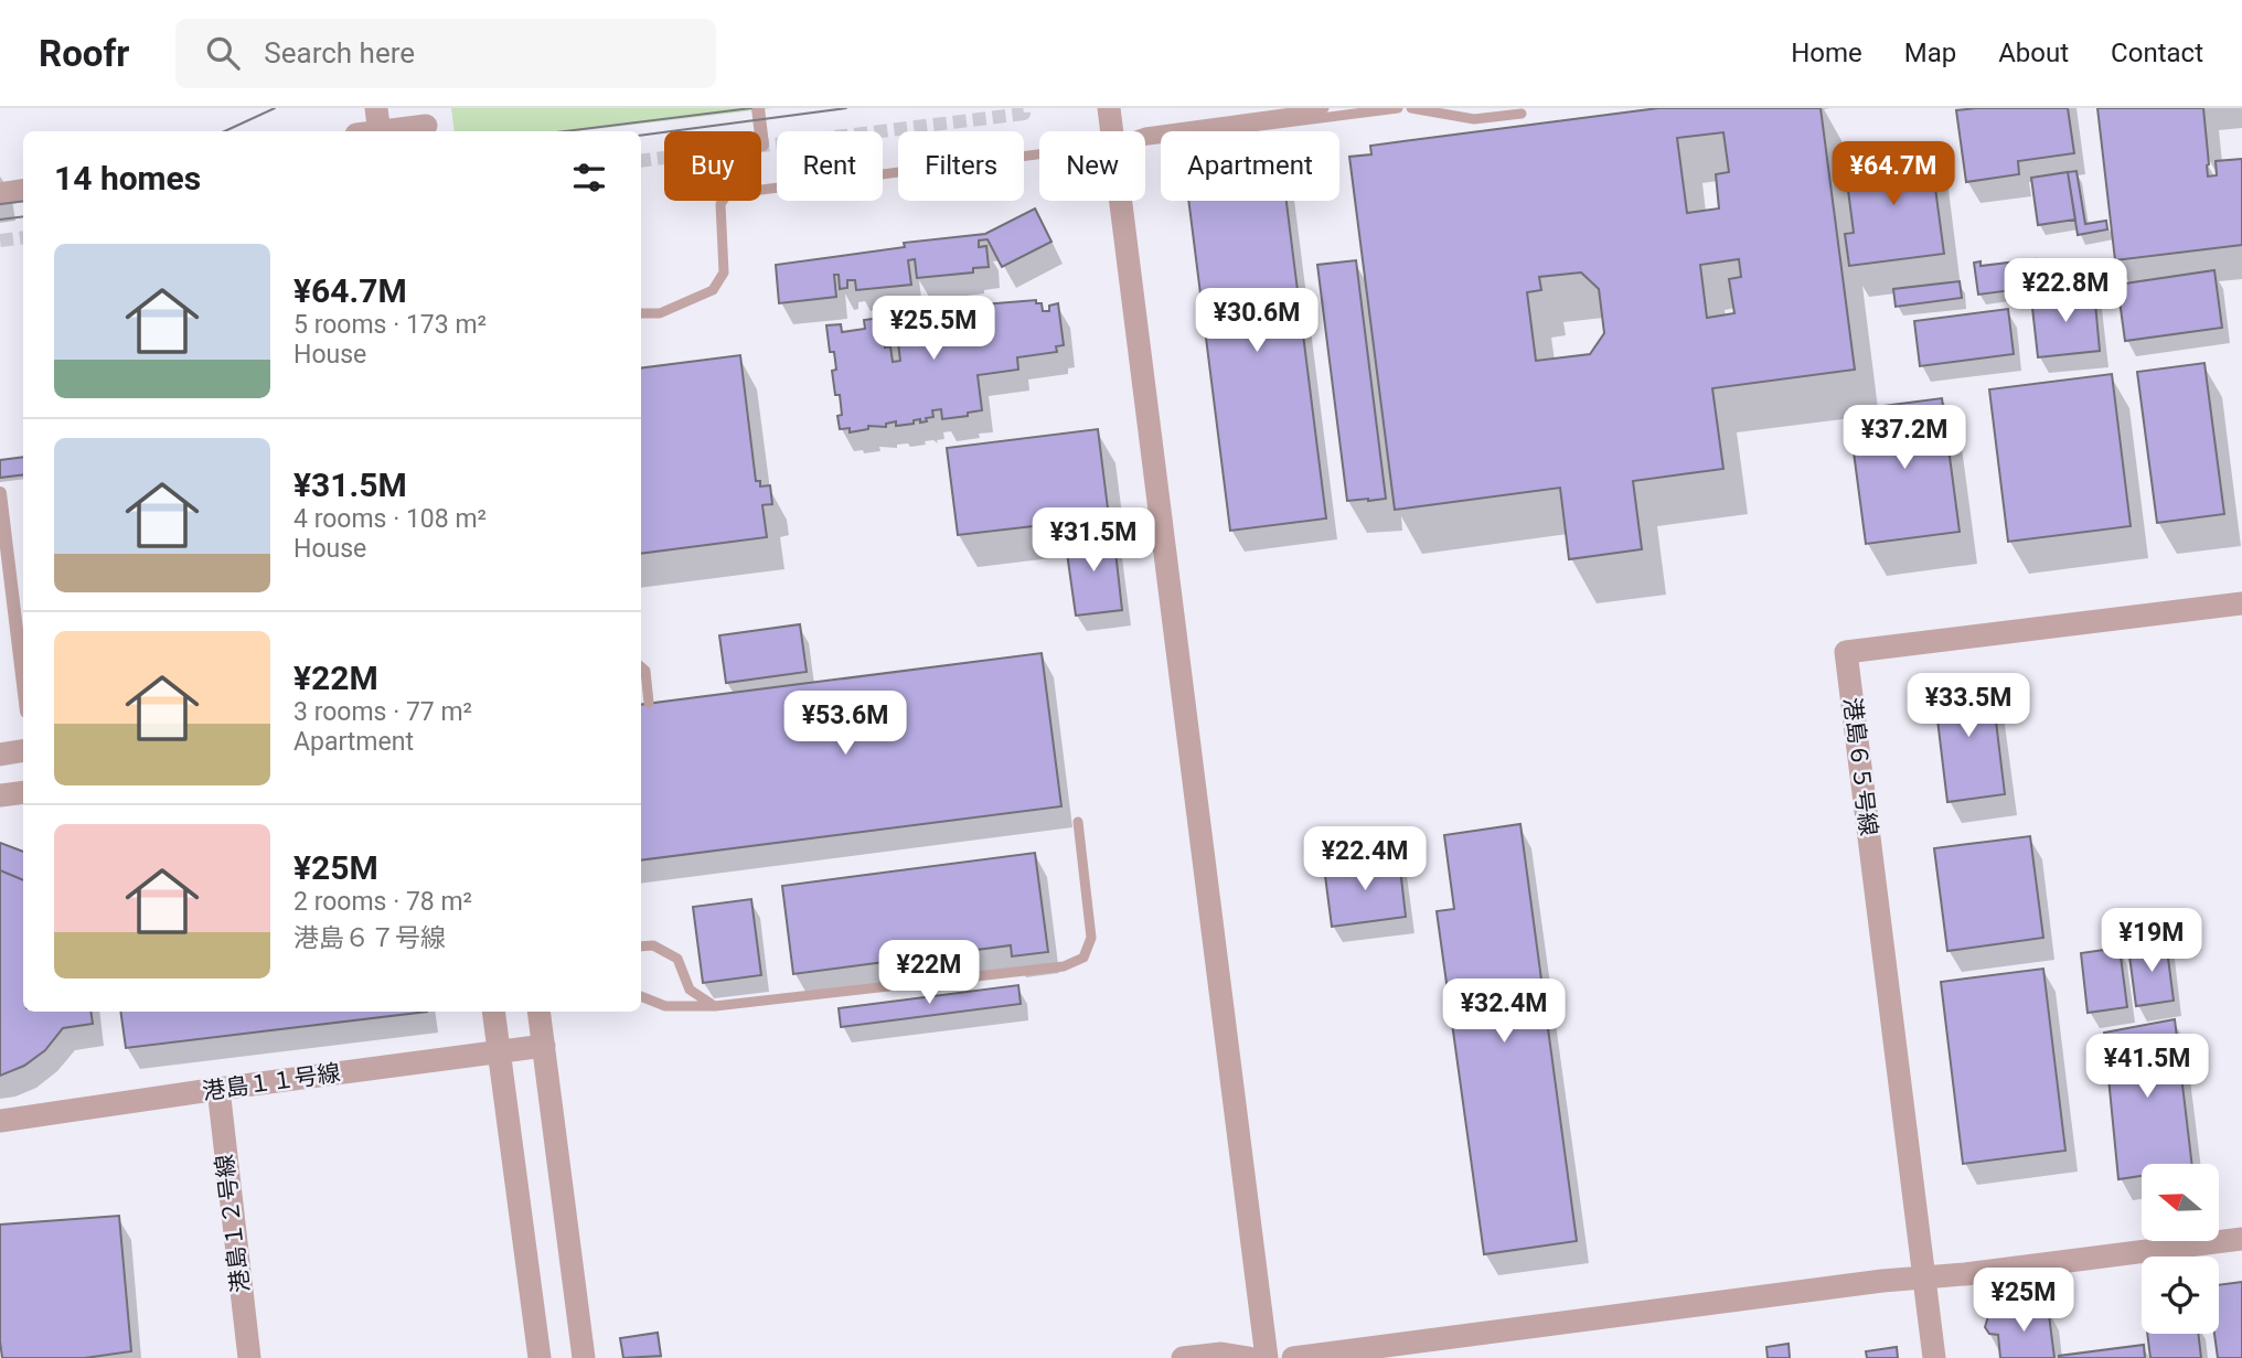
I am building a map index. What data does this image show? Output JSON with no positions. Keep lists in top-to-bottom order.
{
  "streets": {
    "street": ["港島６５号線", "港島１１号線", "港島１２号線"]
  },
  "crossings": [
    ["港島１１号線", "港島１２号線"]
  ],
  "north": "left",
  "page": {
    "header": "Roofr",
    "search": "Search here",
    "nav": [
      "Home",
      "Map",
      "About",
      "Contact"
    ],
    "chip": [
      "Buy",
      "Rent",
      "Filters",
      "New",
      "Apartment"
    ],
    "heading": "14 homes",
    "price": [
      "¥64.7M",
      "¥22.8M",
      "¥30.6M",
      "¥25.5M",
      "¥37.2M",
      "¥31.5M",
      "¥33.5M",
      "¥53.6M",
      "¥22.4M",
      "¥19M",
      "¥22M",
      "¥32.4M",
      "¥41.5M",
      "¥25M"
    ],
    "list": [
      {
        "name": "¥64.7M",
        "note": "5 rooms · 173 m² · House"
      },
      {
        "name": "¥31.5M",
        "note": "4 rooms · 108 m² · House"
      },
      {
        "name": "¥22M",
        "note": "3 rooms · 77 m² · Apartment"
      },
      {
        "name": "¥25M",
        "note": "2 rooms · 78 m² · 港島６７号線"
      }
    ]
  }
}
